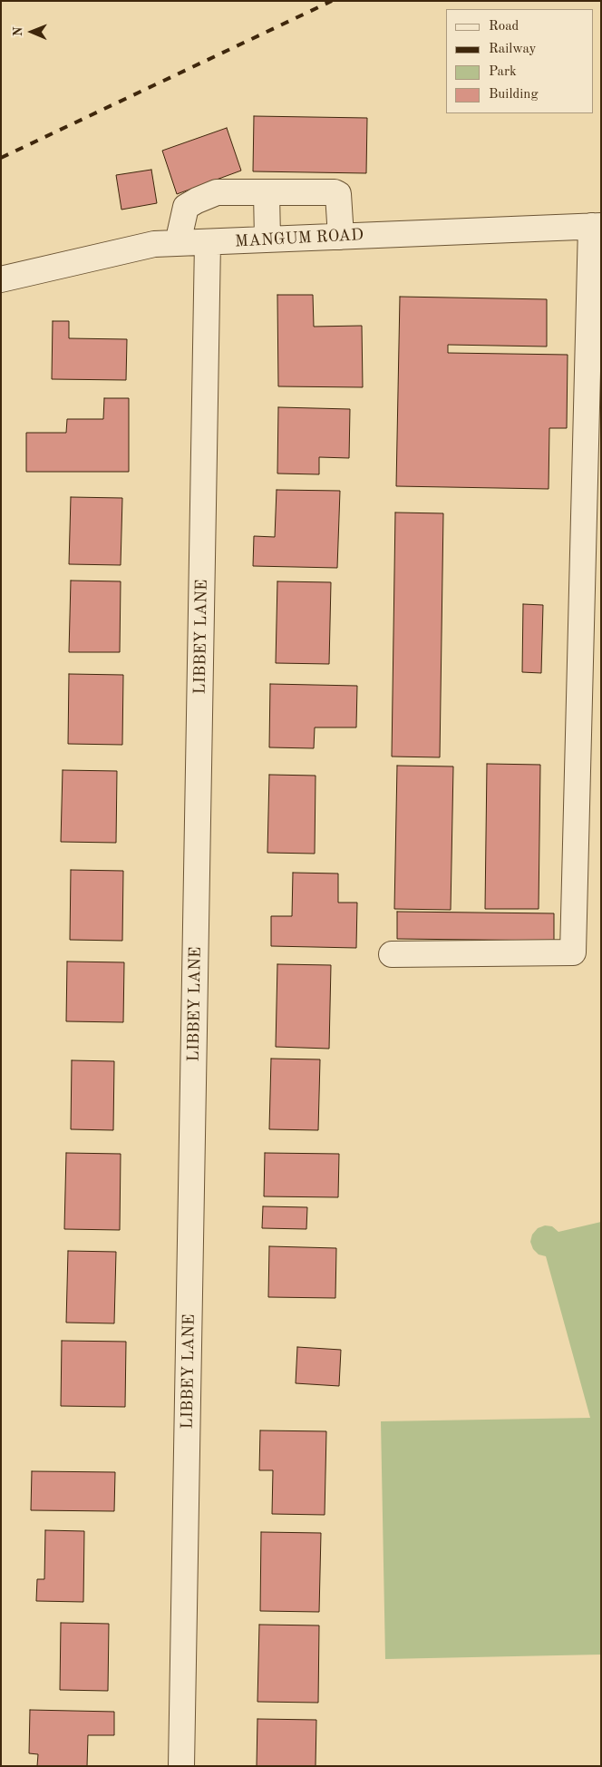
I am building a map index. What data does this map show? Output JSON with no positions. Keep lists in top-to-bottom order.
{
  "streets": {
    "street": ["MANGUM ROAD", "LIBBEY LANE"]
  },
  "crossings": [
    ["MANGUM ROAD", "LIBBEY LANE"]
  ],
  "legend": [
    "Road",
    "Railway",
    "Park",
    "Building"
  ],
  "north": "left"
}
